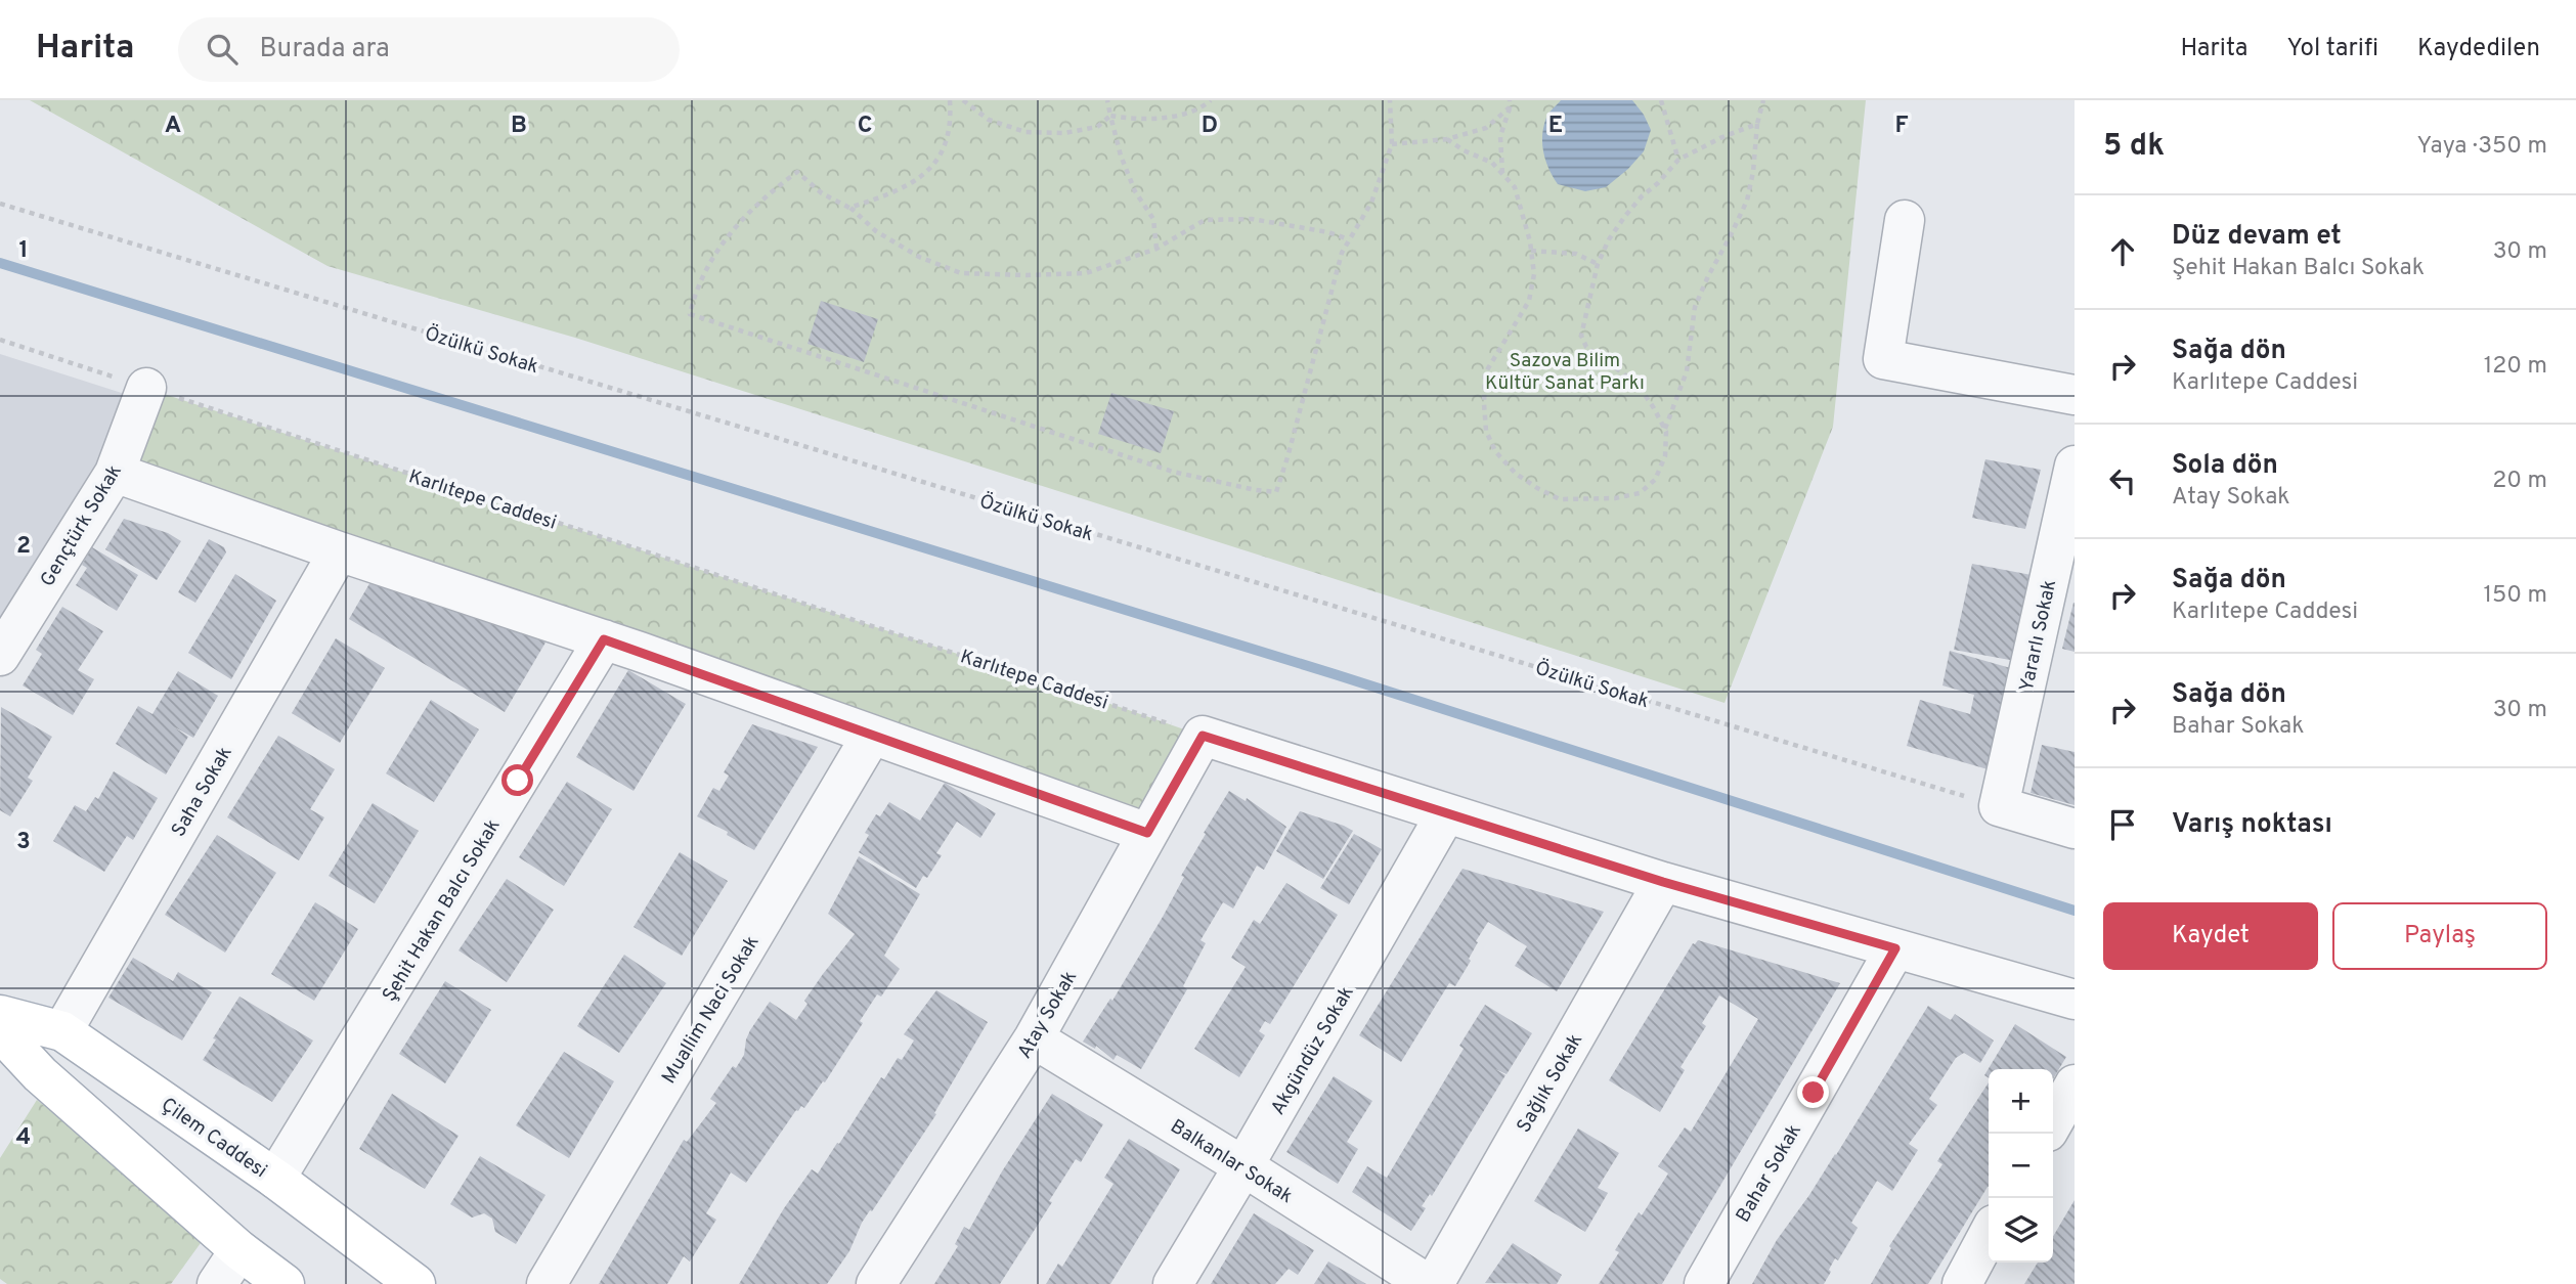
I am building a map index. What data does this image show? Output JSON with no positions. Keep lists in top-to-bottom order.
{
  "streets": {
    "main road": ["Çilem Caddesi"],
    "street": [
      "Gençtürk Sokak",
      "Yararlı Sokak",
      "Saha Sokak",
      "Şehit Hakan Balcı Sokak",
      "Muallim Naci Sokak",
      "Atay Sokak",
      "Akgündüz Sokak",
      "Sağlık Sokak",
      "Balkanlar Sokak",
      "Bahar Sokak"
    ],
    "path": ["Özülkü Sokak", "Karlıtepe Caddesi"]
  },
  "crossings": [
    ["Özülkü Sokak", "Yararlı Sokak"],
    ["Karlıtepe Caddesi", "Gençtürk Sokak"],
    ["Karlıtepe Caddesi", "Atay Sokak"],
    ["Saha Sokak", "Çilem Caddesi"],
    ["Şehit Hakan Balcı Sokak", "Çilem Caddesi"],
    ["Atay Sokak", "Balkanlar Sokak"],
    ["Akgündüz Sokak", "Balkanlar Sokak"]
  ],
  "parks": ["Sazova Bilim Kültür Sanat Parkı"],
  "page": {
    "header": "Harita",
    "search": "Burada ara",
    "nav": ["Harita", "Yol tarifi", "Kaydedilen"],
    "heading": ["5 dk", "Yaya · 350 m"],
    "list": [
      ["Düz devam et", "Şehit Hakan Balcı Sokak", "30 m"],
      ["Sağa dön", "Karlıtepe Caddesi", "120 m"],
      ["Sola dön", "Atay Sokak", "20 m"],
      ["Sağa dön", "Karlıtepe Caddesi", "150 m"],
      ["Sağa dön", "Bahar Sokak", "30 m"],
      "Varış noktası"
    ],
    "buttons": ["Kaydet", "Paylaş"],
    "map_buttons": ["+", "−"]
  },
  "grid": {
    "columns": [
      "A",
      "B",
      "C",
      "D",
      "E",
      "F"
    ],
    "rows": [
      "1",
      "2",
      "3",
      "4"
    ]
  }
}
